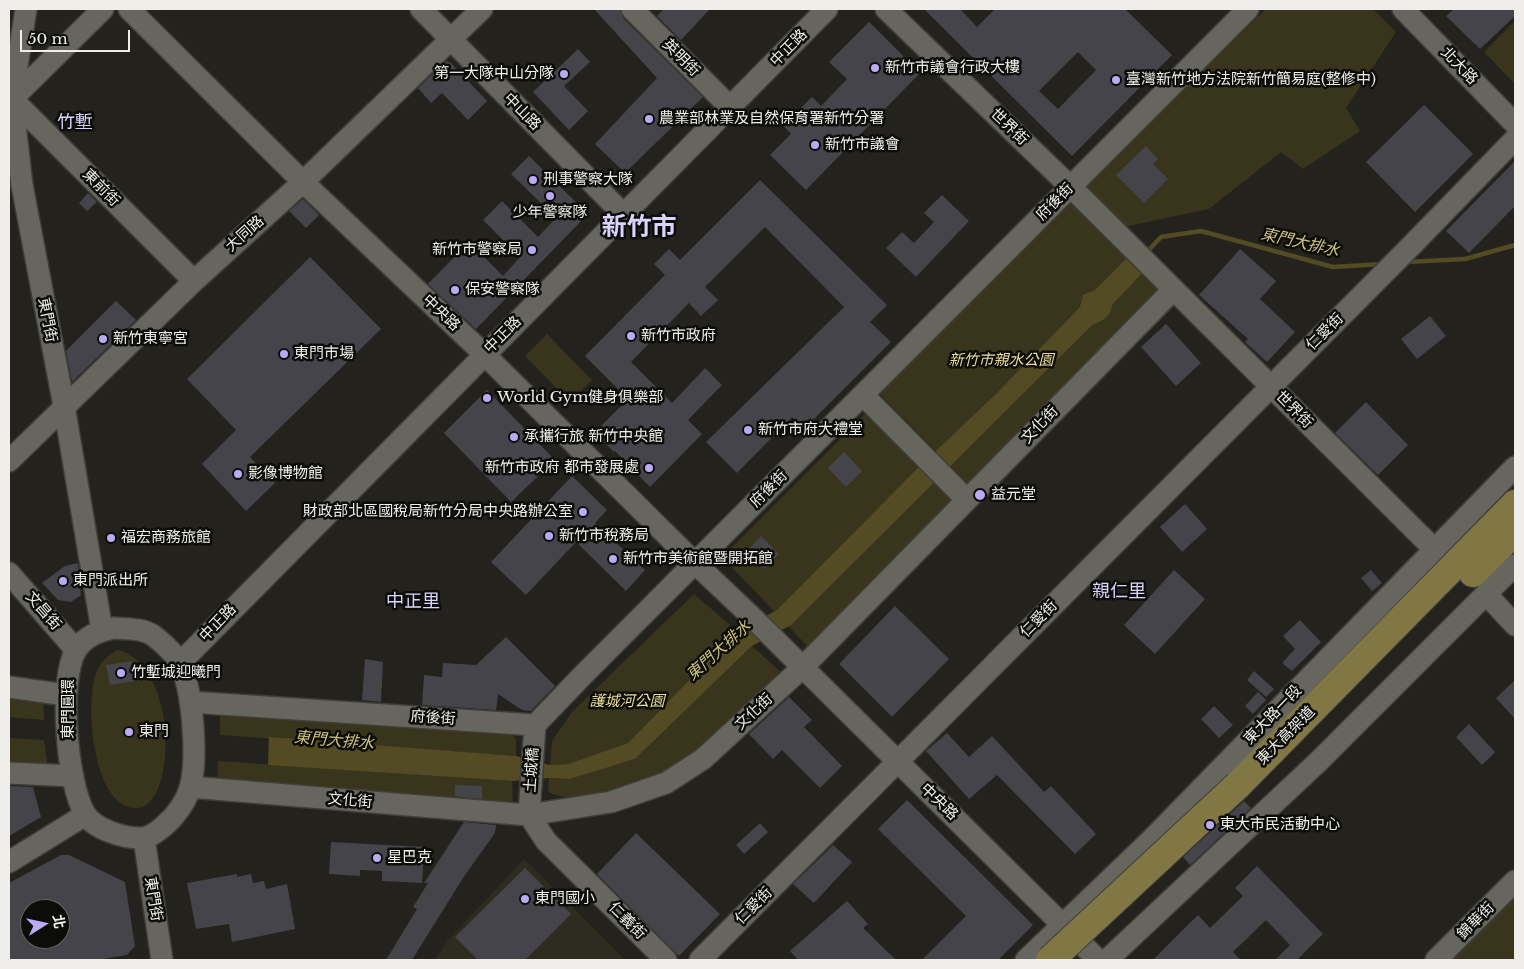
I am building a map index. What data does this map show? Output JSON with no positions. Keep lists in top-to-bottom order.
{
  "streets": {
    "main road": ["東大高架道"],
    "street": [
      "中正路",
      "英明街",
      "北大路",
      "中山路",
      "世界街",
      "東前街",
      "府後街",
      "大同路",
      "中央路",
      "東門街",
      "仁愛街",
      "文化街",
      "文昌街",
      "東門圓環",
      "東大路一段",
      "土城橋",
      "仁義街",
      "錦華街"
    ]
  },
  "crossings": [
    ["中正路", "英明街"],
    ["中正路", "中山路"],
    ["中正路", "府後街"],
    ["中正路", "中央路"],
    ["中正路", "東門街"],
    ["中正路", "文化街"],
    ["中正路", "文昌街"],
    ["中正路", "東門圓環"],
    ["中山路", "大同路"],
    ["世界街", "府後街"],
    ["世界街", "仁愛街"],
    ["世界街", "文化街"],
    ["世界街", "東大路一段"],
    ["東前街", "大同路"],
    ["東前街", "東門街"],
    ["府後街", "中央路"],
    ["府後街", "東門街"],
    ["府後街", "文化街"],
    ["府後街", "文昌街"],
    ["府後街", "東門圓環"],
    ["府後街", "土城橋"],
    ["大同路", "中央路"],
    ["大同路", "東門街"],
    ["中央路", "仁愛街"],
    ["中央路", "文化街"],
    ["中央路", "東大路一段"],
    ["東門街", "文化街"],
    ["東門街", "文昌街"],
    ["東門街", "東門圓環"],
    ["文化街", "文昌街"],
    ["文化街", "東門圓環"],
    ["文化街", "土城橋"],
    ["文化街", "仁義街"],
    ["文昌街", "東門圓環"],
    ["土城橋", "仁義街"]
  ],
  "districts": [
    "竹塹",
    "新竹市",
    "親仁里",
    "中正里"
  ],
  "water": ["東門大排水"],
  "parks": ["新竹市親水公園", "護城河公園"],
  "places": [
    "新竹市議會行政大樓",
    "第一大隊中山分隊",
    "臺灣新竹地方法院新竹簡易庭(整修中)",
    "農業部林業及自然保育署新竹分署",
    "新竹市議會",
    "刑事警察大隊",
    "少年警察隊",
    "新竹市警察局",
    "保安警察隊",
    "新竹市政府",
    "新竹東寧宮",
    "東門市場",
    "World Gym健身俱樂部",
    "新竹市府大禮堂",
    "承攜行旅 新竹中央館",
    "新竹市政府 都市發展處",
    "影像博物館",
    "益元堂",
    "財政部北區國稅局新竹分局中央路辦公室",
    "新竹市稅務局",
    "福宏商務旅館",
    "新竹市美術館暨開拓館",
    "東門派出所",
    "竹塹城迎曦門",
    "東門",
    "東大市民活動中心",
    "星巴克",
    "東門國小"
  ],
  "scale_bar": "50 m",
  "north": "right"
}
